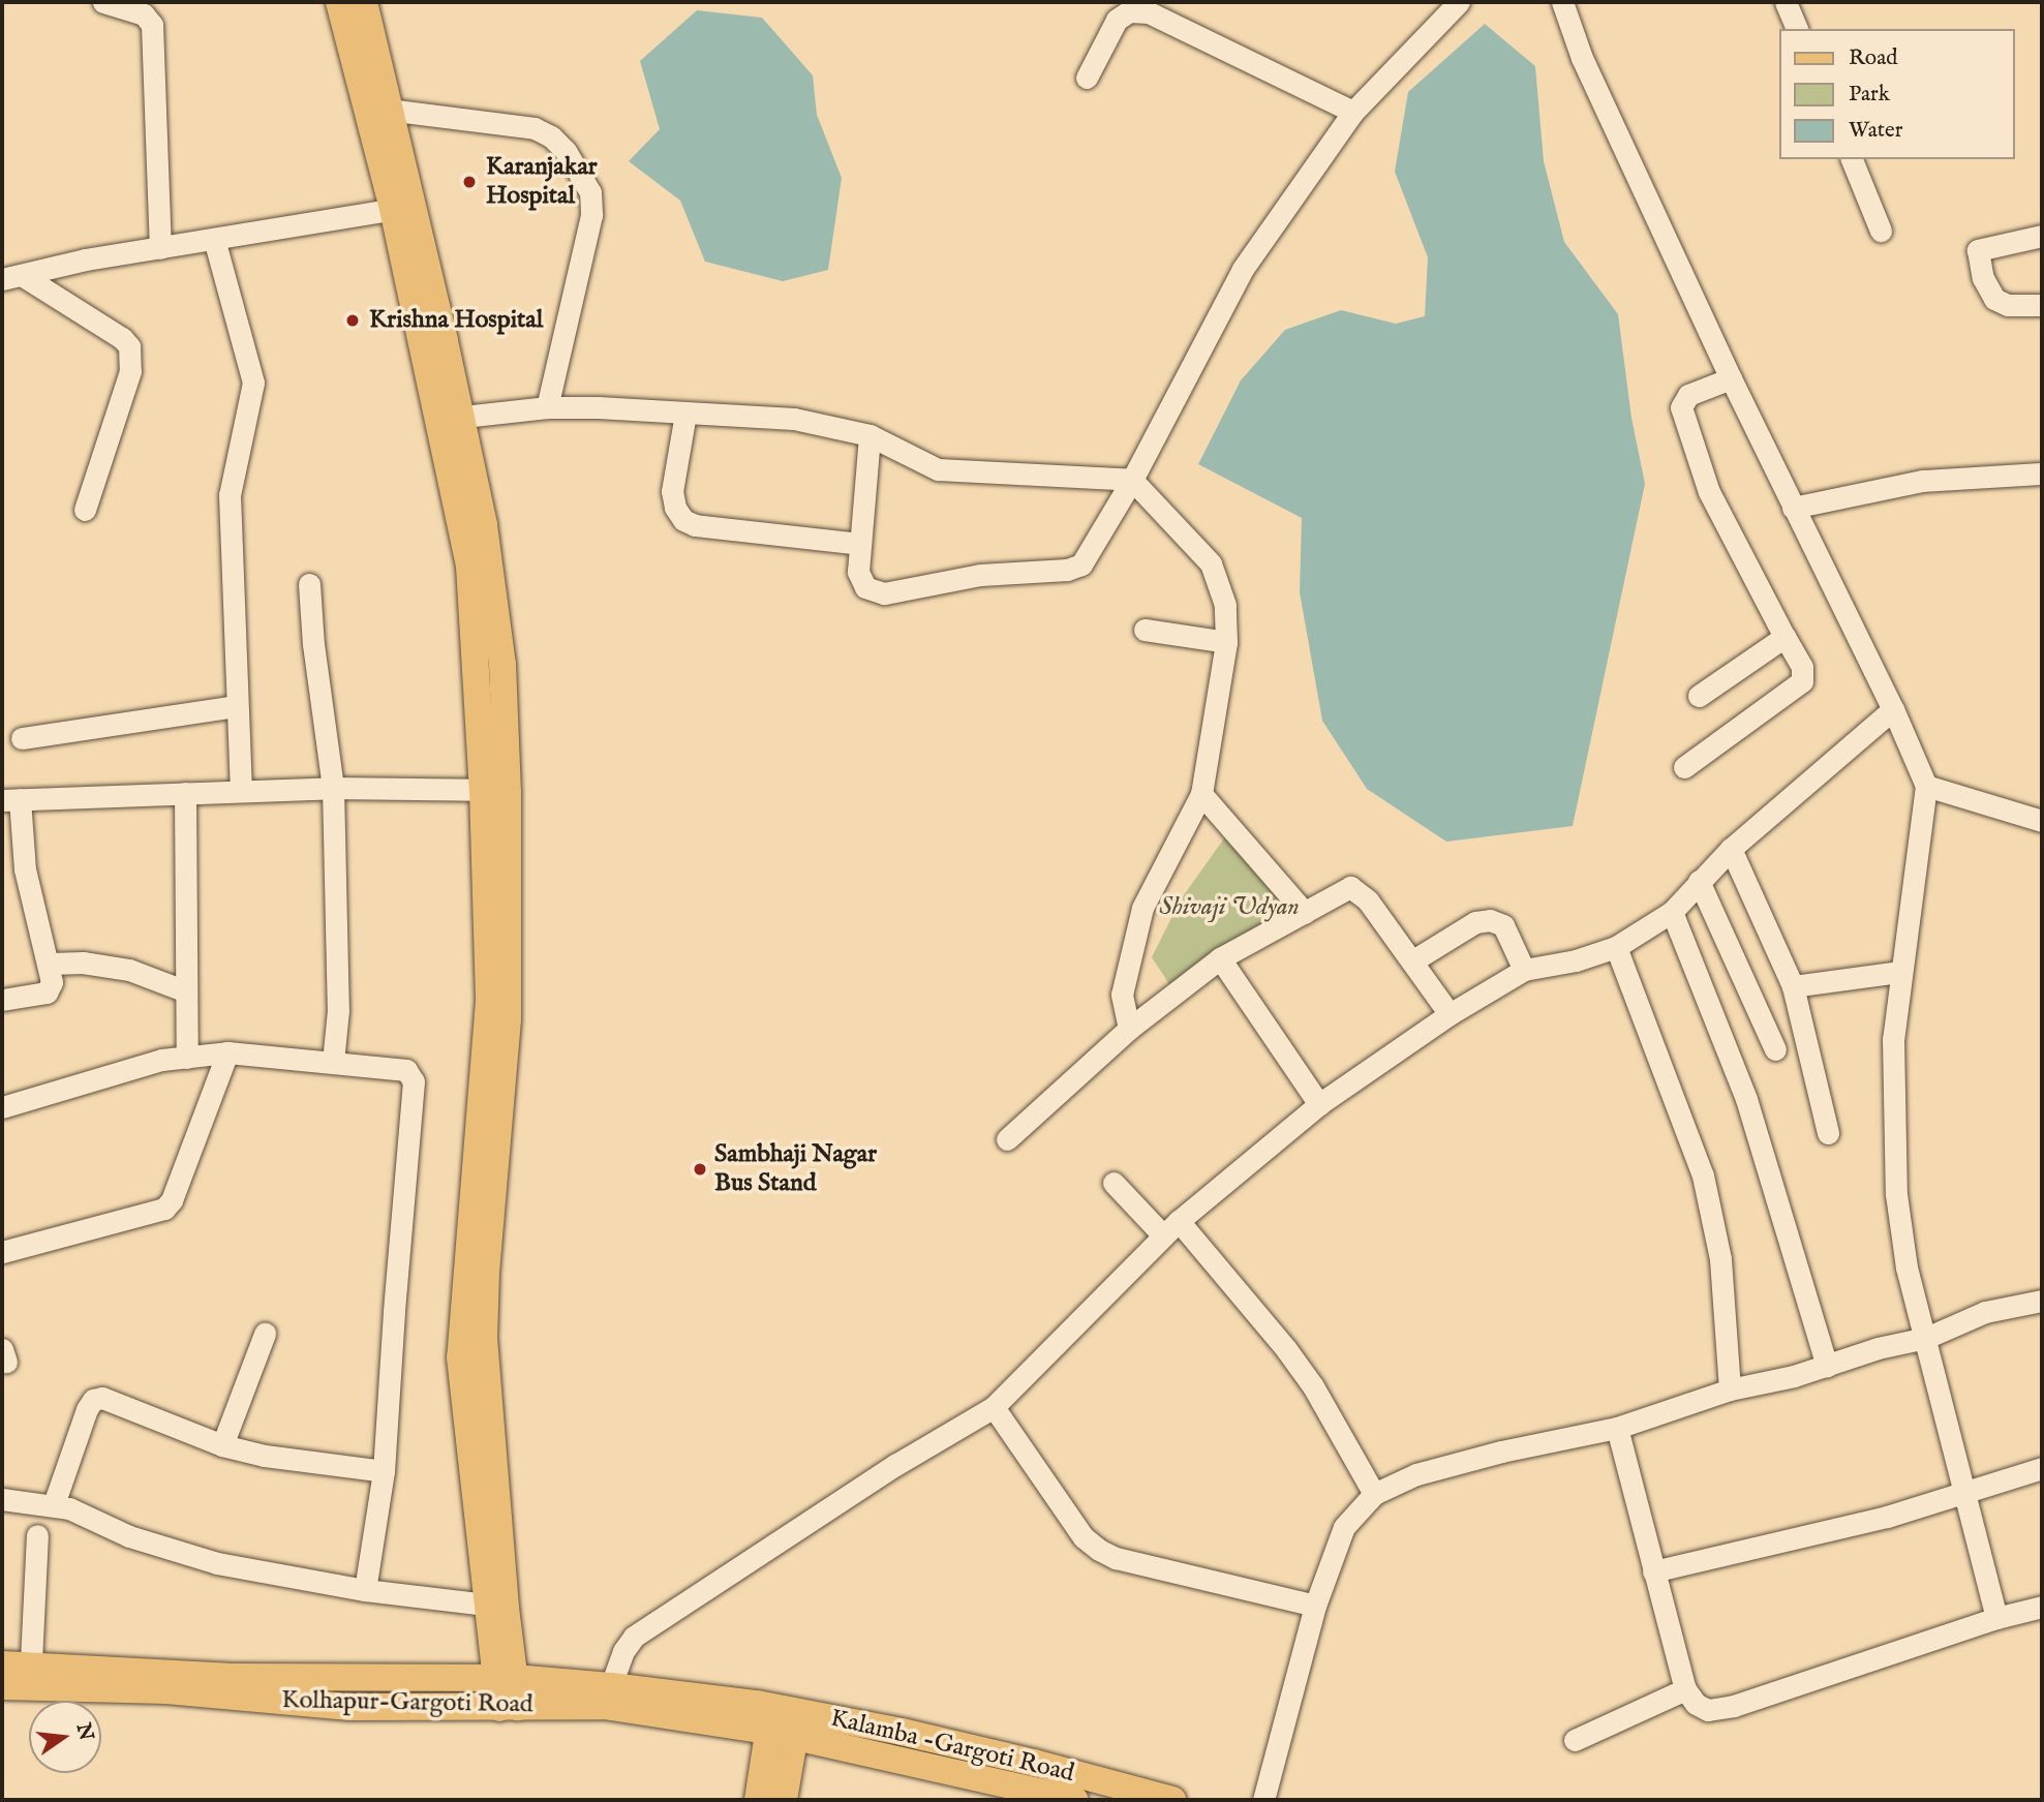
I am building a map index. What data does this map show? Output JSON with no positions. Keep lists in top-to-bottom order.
{
  "streets": {
    "main road": ["Kolhapur-Gargoti Road", "Kalamba -Gargoti Road"]
  },
  "crossings": [
    ["Kolhapur-Gargoti Road", "Kalamba -Gargoti Road"]
  ],
  "parks": ["Shivaji Udyan"],
  "places": ["Karanjakar Hospital", "Krishna Hospital", "Sambhaji Nagar Bus Stand"],
  "legend": ["Road", "Park", "Water"],
  "north": "right"
}
